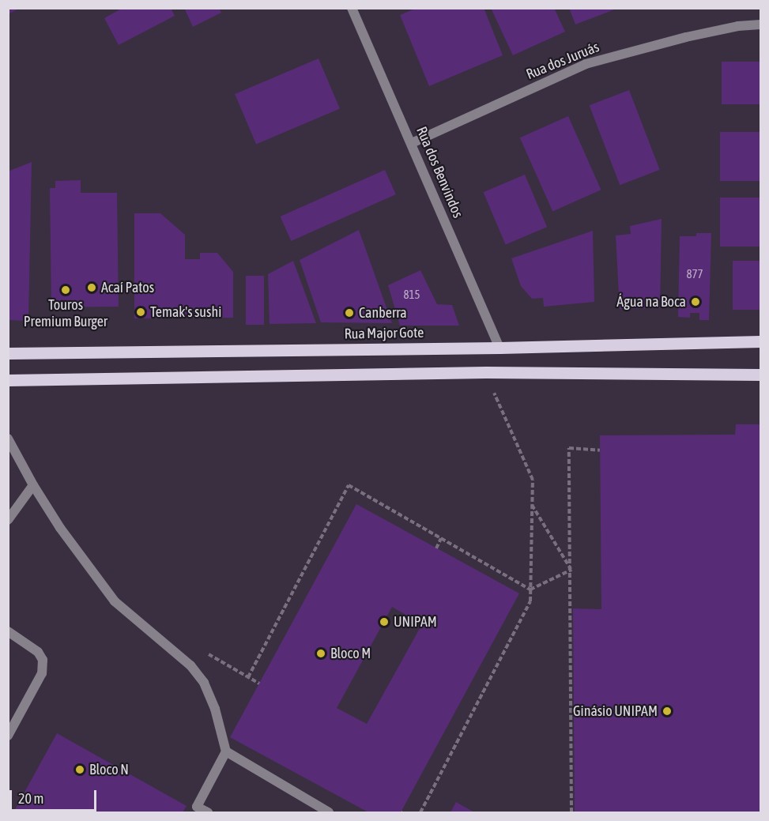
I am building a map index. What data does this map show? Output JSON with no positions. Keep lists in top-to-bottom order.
{
  "streets": {
    "main road": ["Rua Major Gote"],
    "street": ["Rua dos Juruás", "Rua dos Benvindos"]
  },
  "crossings": [
    ["Rua dos Juruás", "Rua dos Benvindos"],
    ["Rua dos Benvindos", "Rua Major Gote"]
  ],
  "places": [
    "Acaí Patos",
    "Touros Premium Burger",
    "Água na Boca",
    "Temak's sushi",
    "Canberra",
    "UNIPAM",
    "Bloco M",
    "Ginásio UNIPAM",
    "Bloco N"
  ],
  "house_numbers": ["877", "815"],
  "scale_bar": "20 m"
}
